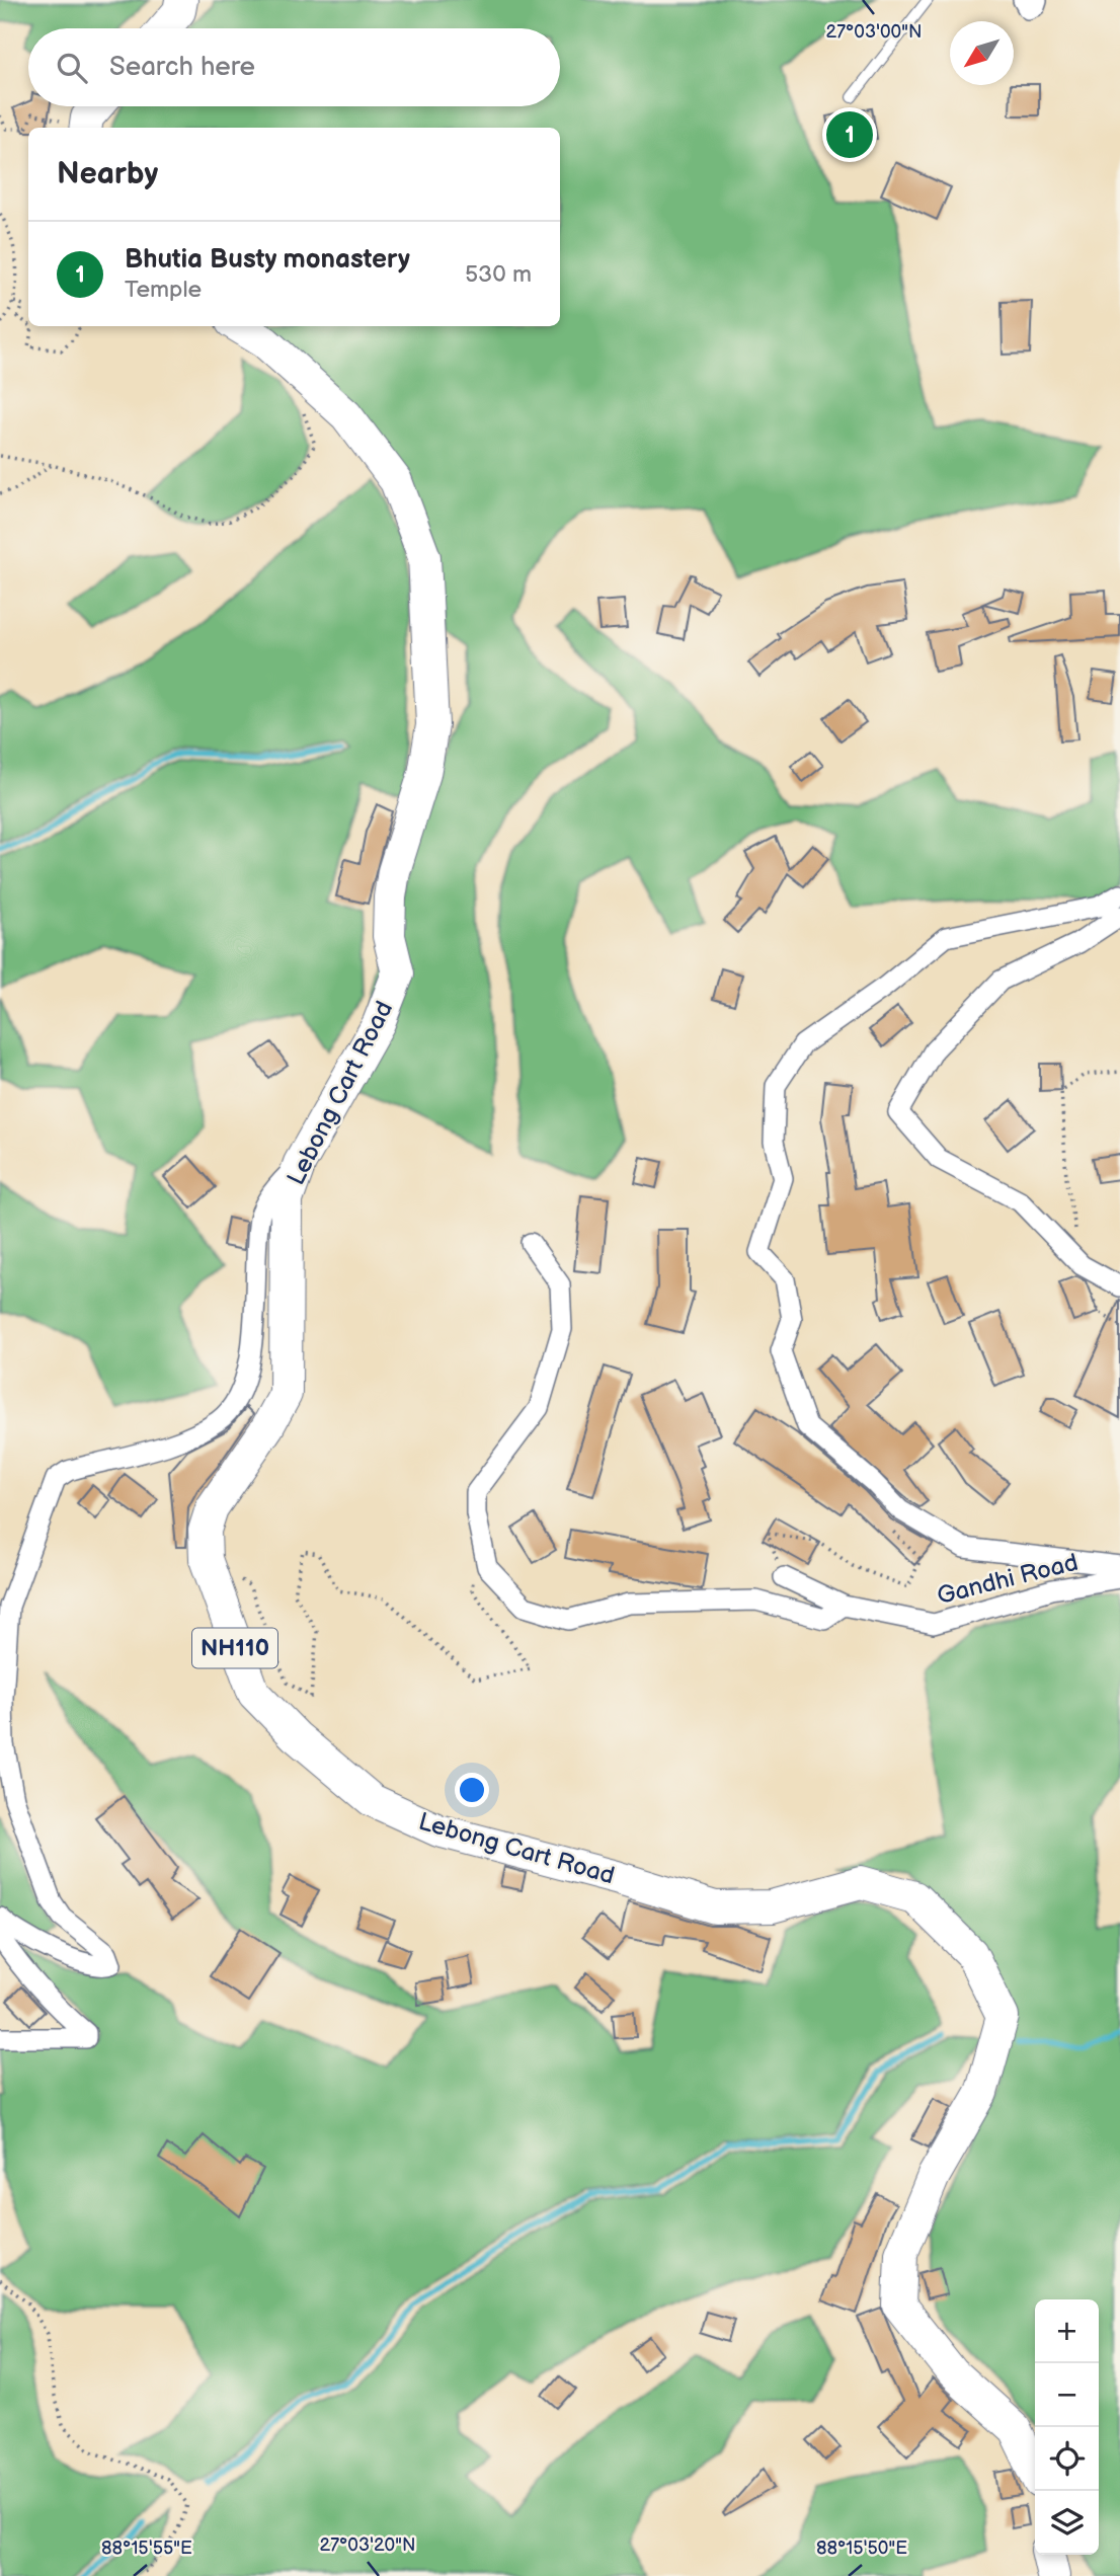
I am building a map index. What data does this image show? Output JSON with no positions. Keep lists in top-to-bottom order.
{
  "streets": {
    "highway": ["Lebong Cart Road", "NH110"],
    "street": ["Gandhi Road"]
  },
  "north": "bottom left",
  "page": {
    "search": "Search here",
    "pins": "1",
    "heading": "Nearby",
    "list": [
      {
        "mark": "1",
        "name": "Bhutia Busty monastery",
        "note": "Temple",
        "value": "530 m"
      }
    ],
    "map_buttons": ["+", "−"]
  },
  "coordinates": [
    "27°03'00\"N",
    "27°03'20\"N",
    "88°15'55\"E",
    "88°15'50\"E"
  ]
}
